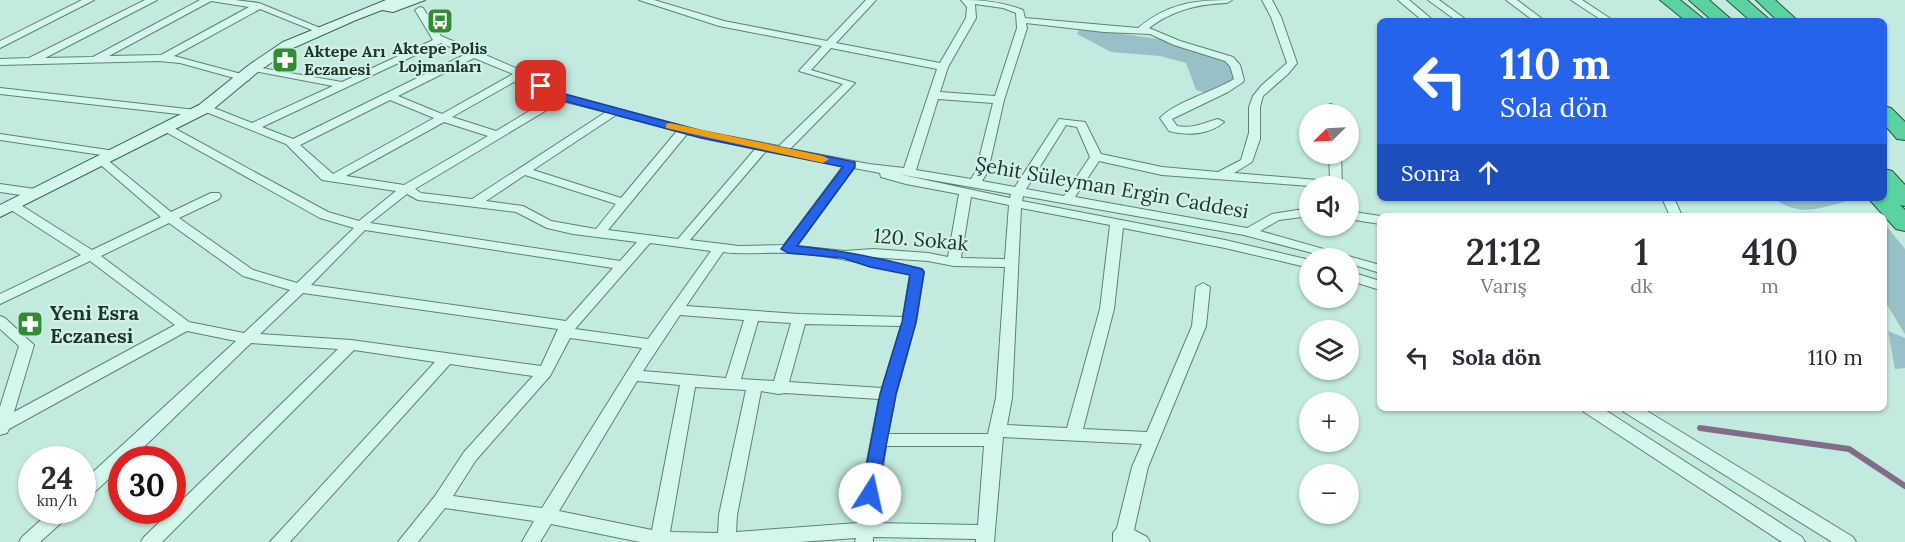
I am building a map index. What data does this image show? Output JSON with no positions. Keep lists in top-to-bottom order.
{
  "streets": {
    "street": ["Şehit Süleyman Ergin Caddesi", "120. Sokak"]
  },
  "places": {
    "bus stop": ["Aktepe Polis Lojmanları"],
    "pharmacy": ["Aktepe Arı Eczanesi", "Yeni Esra Eczanesi"]
  },
  "north": "bottom left",
  "page": {
    "turn": ["110 m", "Sola dön"],
    "map_buttons": ["+", "−"],
    "then": "Sonra",
    "eta": [
      "21:12",
      "Varış",
      "1",
      "dk",
      "410",
      "m"
    ],
    "list": [
      {
        "name": "Sola dön",
        "value": "110 m"
      }
    ],
    "speed": "24 km/h",
    "limit": "30"
  }
}
